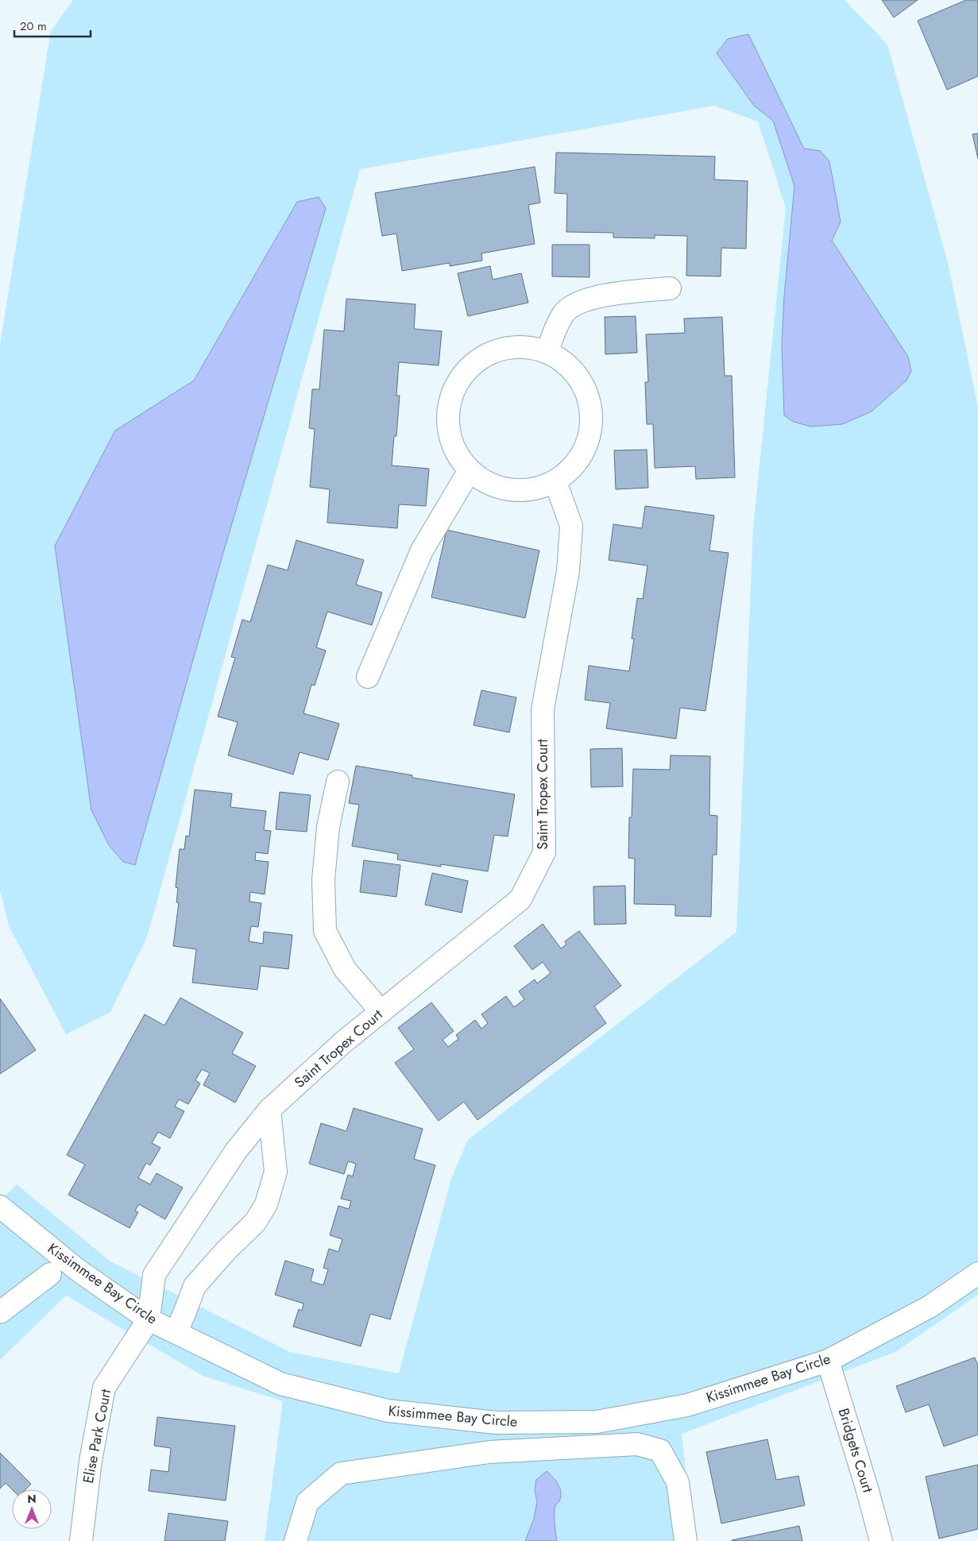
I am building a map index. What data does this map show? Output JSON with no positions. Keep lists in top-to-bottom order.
{
  "streets": {
    "street": [
      "Saint Tropex Court",
      "Kissimmee Bay Circle",
      "Elise Park Court",
      "Bridgets Court"
    ]
  },
  "crossings": [
    ["Saint Tropex Court", "Kissimmee Bay Circle"],
    ["Saint Tropex Court", "Elise Park Court"],
    ["Kissimmee Bay Circle", "Elise Park Court"],
    ["Kissimmee Bay Circle", "Bridgets Court"]
  ],
  "scale_bar": "20 m",
  "north": "top"
}
